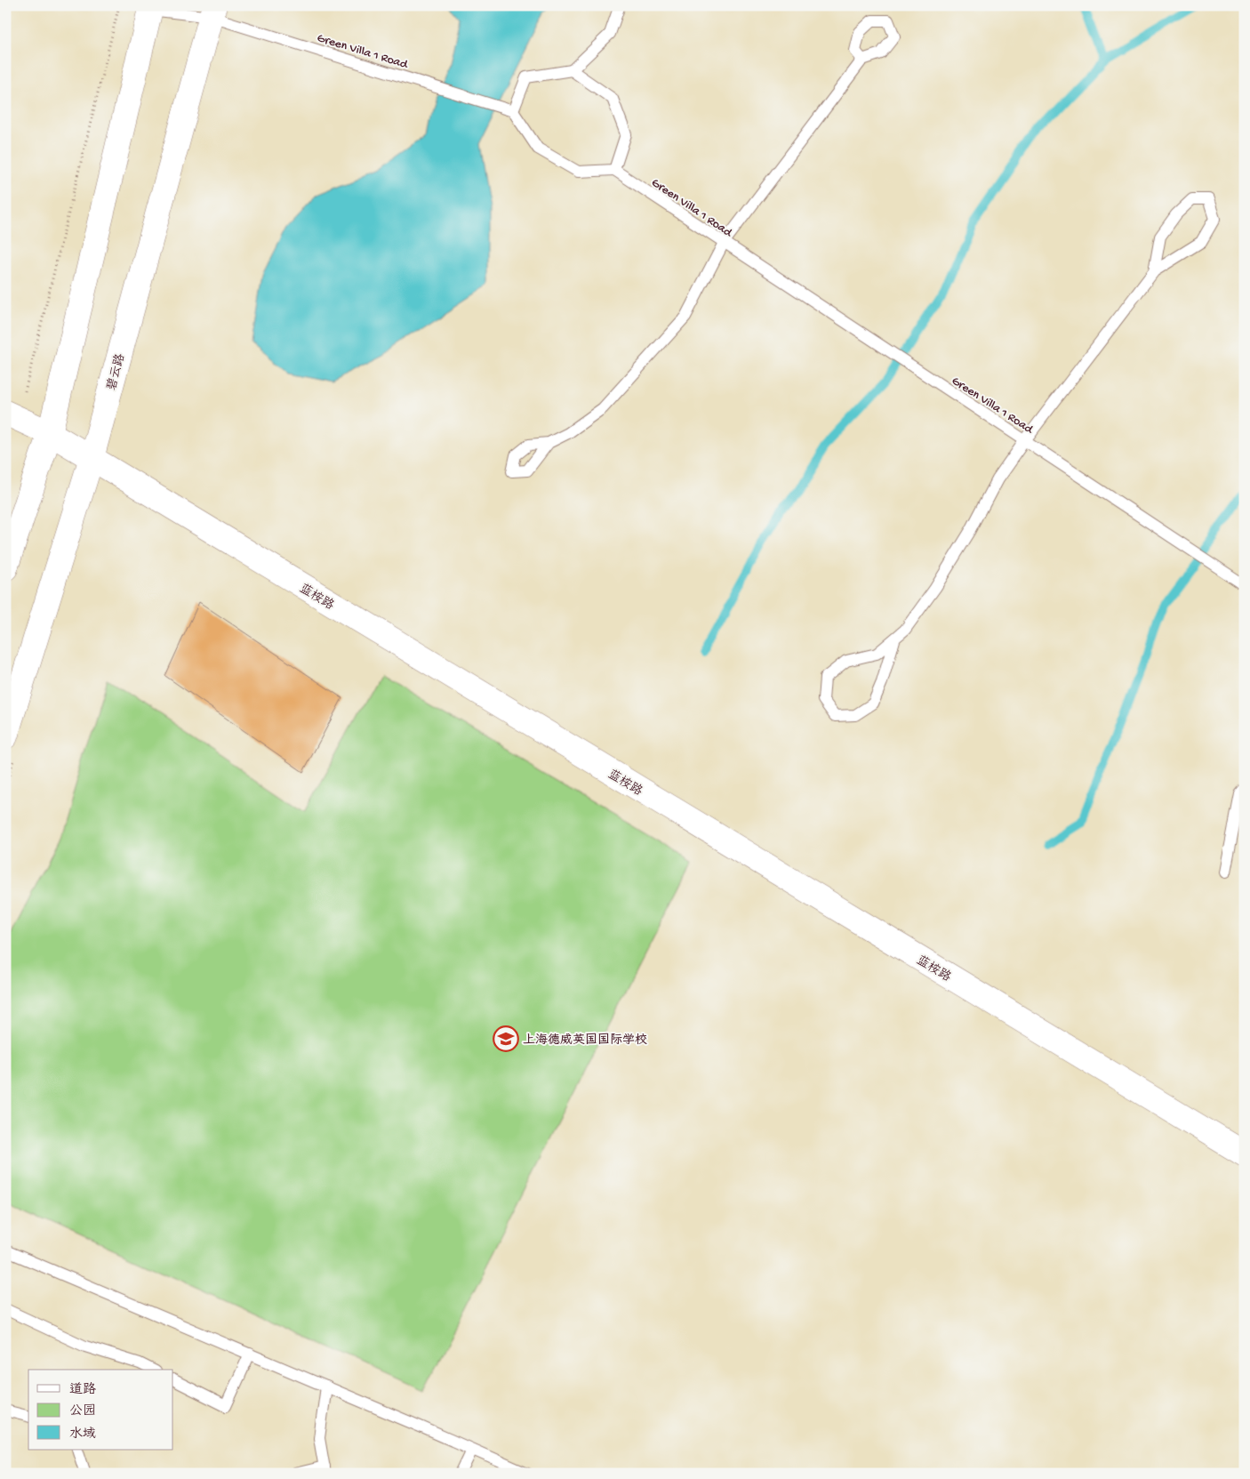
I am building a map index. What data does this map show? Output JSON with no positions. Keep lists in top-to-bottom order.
{
  "streets": {
    "street": ["碧云路", "蓝桉路"],
    "lane": ["Green Villa 1 Road"]
  },
  "crossings": [
    ["Green Villa 1 Road", "碧云路"],
    ["碧云路", "蓝桉路"]
  ],
  "places": {
    "school or university": ["上海德威英国国际学校"]
  },
  "legend": ["道路", "公园", "水域"]
}
